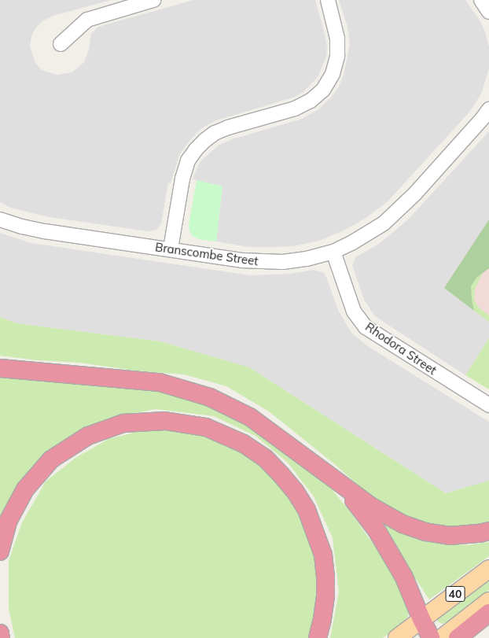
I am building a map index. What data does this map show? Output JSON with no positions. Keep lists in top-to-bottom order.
{
  "streets": {
    "main road": ["40"],
    "street": ["Branscombe Street", "Rhodora Street"]
  },
  "crossings": [
    ["Branscombe Street", "Rhodora Street"]
  ]
}
